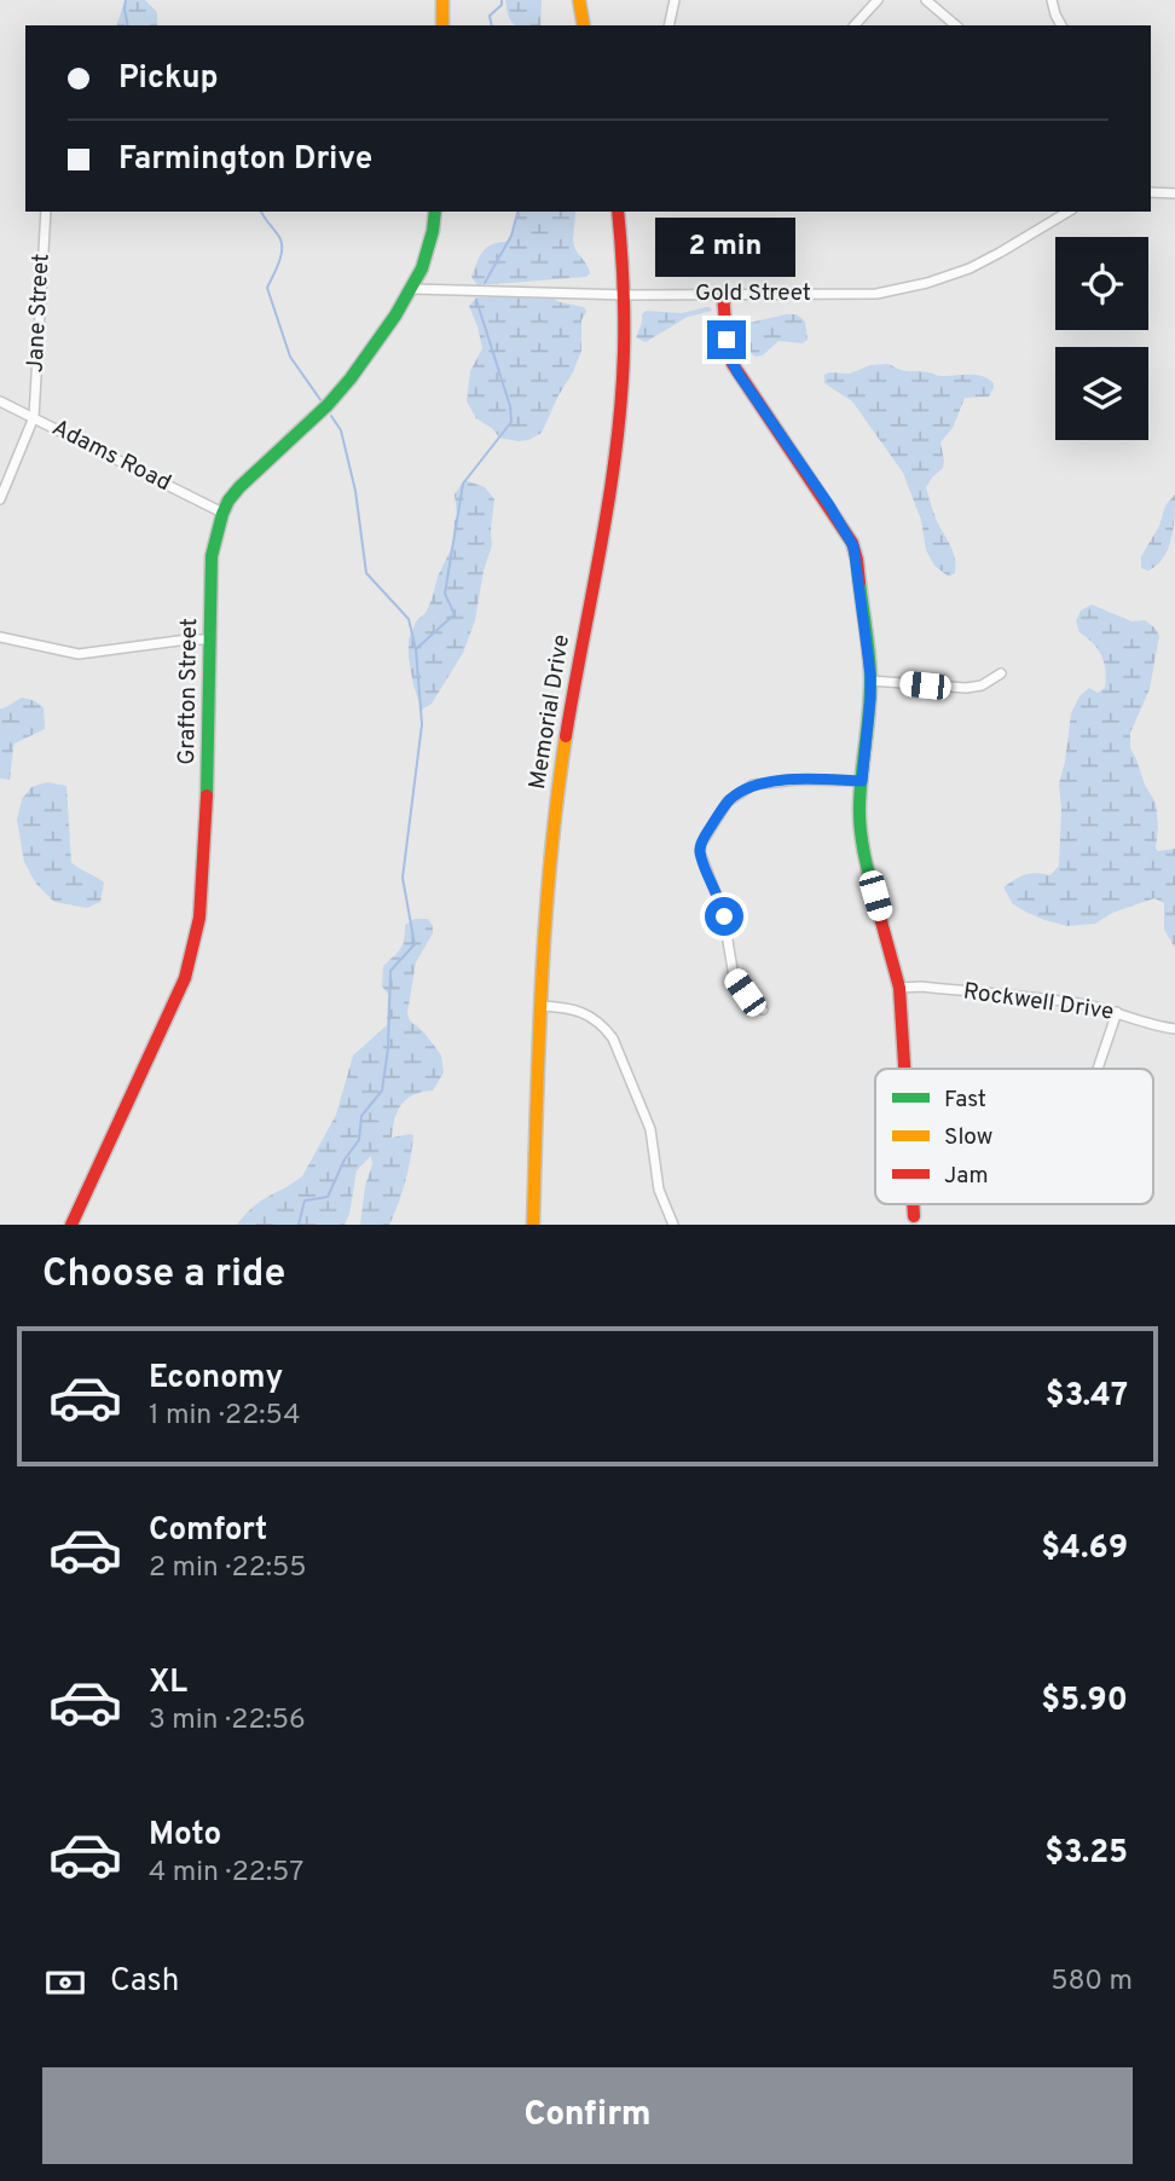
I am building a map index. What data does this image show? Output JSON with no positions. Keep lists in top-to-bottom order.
{
  "streets": {
    "street": [
      "Gold Street",
      "Jane Street",
      "Adams Road",
      "Grafton Street",
      "Memorial Drive",
      "Rockwell Drive"
    ]
  },
  "crossings": [
    ["Gold Street", "Grafton Street"],
    ["Gold Street", "Memorial Drive"],
    ["Jane Street", "Adams Road"],
    ["Adams Road", "Grafton Street"]
  ],
  "legend": ["Fast", "Slow", "Jam"],
  "page": {
    "banner": ["Pickup", "Farmington Drive"],
    "bubble": "2 min",
    "heading": "Choose a ride",
    "list": [
      {
        "name": "Economy",
        "note": "1 min · 22:54",
        "value": "$3.47"
      },
      {
        "name": "Comfort",
        "note": "2 min · 22:55",
        "value": "$4.69"
      },
      {
        "name": "XL",
        "note": "3 min · 22:56",
        "value": "$5.90"
      },
      {
        "name": "Moto",
        "note": "4 min · 22:57",
        "value": "$3.25"
      }
    ],
    "pay": ["Cash", "580 m"],
    "buttons": "Confirm"
  }
}
